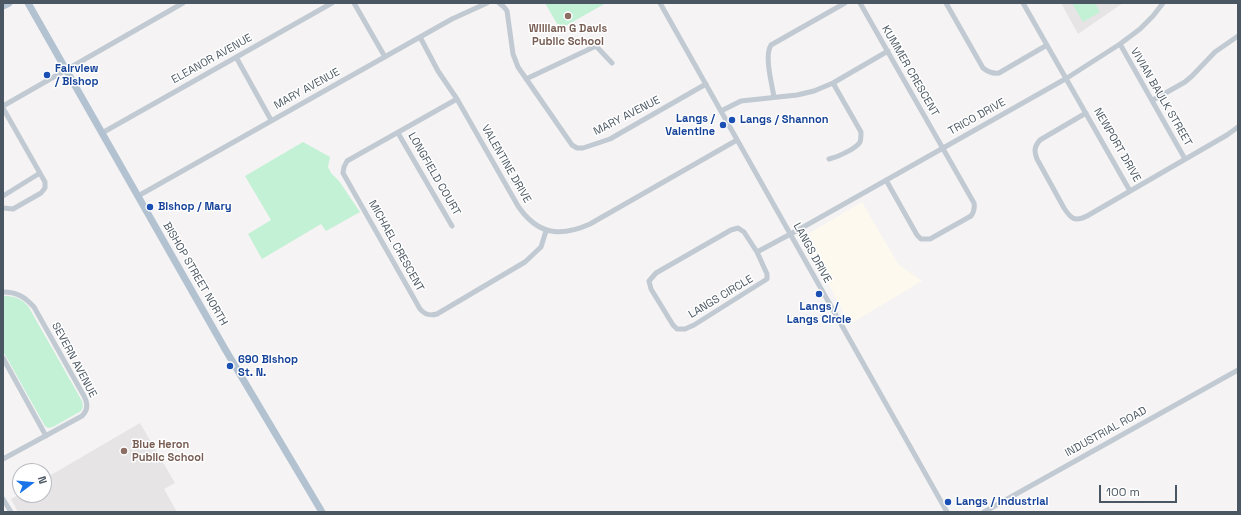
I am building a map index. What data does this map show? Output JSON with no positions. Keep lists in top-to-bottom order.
{
  "streets": {
    "main road": ["BISHOP STREET NORTH"],
    "street": [
      "ELEANOR AVENUE",
      "KUMMER CRESCENT",
      "MARY AVENUE",
      "VIVIAN BAULK STREET",
      "TRICO DRIVE",
      "NEWPORT DRIVE",
      "VALENTINE DRIVE",
      "LONGFIELD COURT",
      "MICHAEL CRESCENT",
      "LANGS DRIVE",
      "LANGS CIRCLE",
      "SEVERN AVENUE",
      "INDUSTRIAL ROAD"
    ]
  },
  "crossings": [
    ["ELEANOR AVENUE", "BISHOP STREET NORTH"],
    ["KUMMER CRESCENT", "TRICO DRIVE"],
    ["MARY AVENUE", "VALENTINE DRIVE"],
    ["MARY AVENUE", "LANGS DRIVE"],
    ["MARY AVENUE", "BISHOP STREET NORTH"],
    ["VIVIAN BAULK STREET", "TRICO DRIVE"],
    ["VIVIAN BAULK STREET", "NEWPORT DRIVE"],
    ["TRICO DRIVE", "NEWPORT DRIVE"],
    ["TRICO DRIVE", "LANGS DRIVE"],
    ["VALENTINE DRIVE", "MICHAEL CRESCENT"],
    ["LONGFIELD COURT", "MICHAEL CRESCENT"]
  ],
  "places": [
    "William G Davis Public School",
    "Fairview / Bishop",
    "Langs / Shannon",
    "Langs / Valentine",
    "Bishop / Mary",
    "Langs / Langs Circle",
    "690 Bishop St. N.",
    "Blue Heron Public School",
    "Langs / Industrial"
  ],
  "scale_bar": "100 m",
  "north": "right"
}
